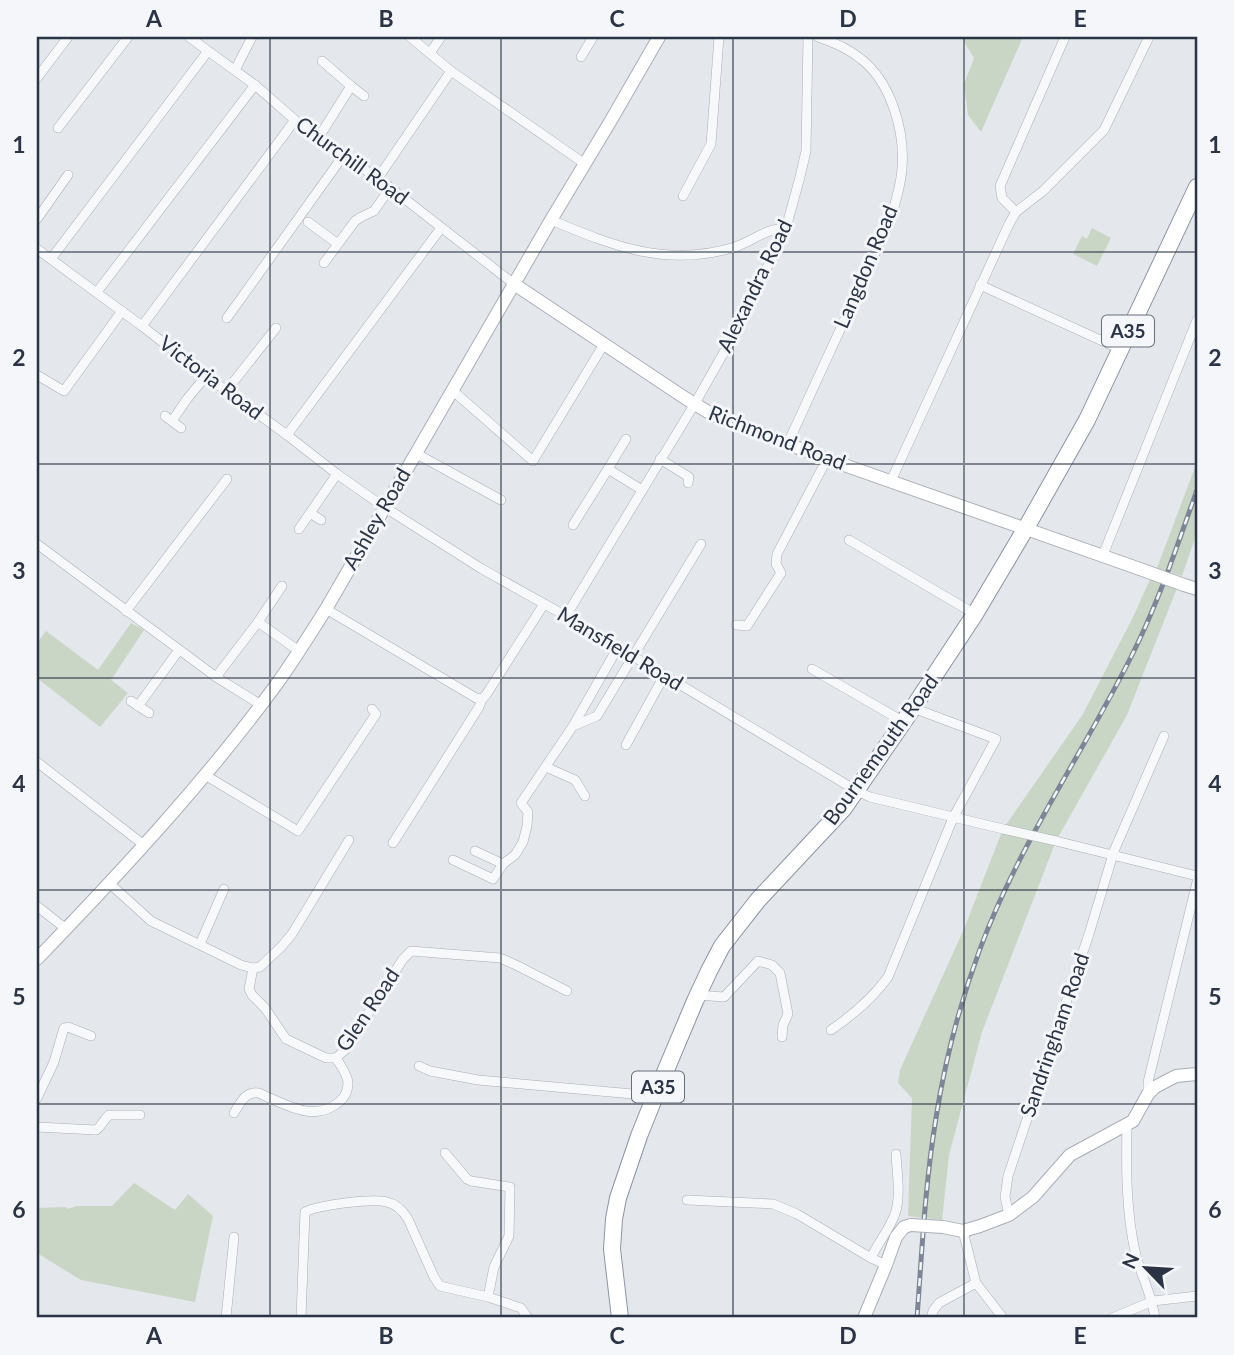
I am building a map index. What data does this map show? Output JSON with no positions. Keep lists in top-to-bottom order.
{
  "streets": {
    "highway": ["A35", "Bournemouth Road"],
    "street": [
      "Churchill Road",
      "Langdon Road",
      "Alexandra Road",
      "Victoria Road",
      "Richmond Road",
      "Ashley Road",
      "Mansfield Road",
      "Glen Road",
      "Sandringham Road"
    ]
  },
  "crossings": [
    ["Churchill Road", "Richmond Road"],
    ["Churchill Road", "Ashley Road"],
    ["Langdon Road", "Richmond Road"],
    ["Alexandra Road", "Richmond Road"],
    ["Alexandra Road", "Mansfield Road"],
    ["Victoria Road", "Ashley Road"],
    ["Victoria Road", "Mansfield Road"],
    ["Richmond Road", "Ashley Road"],
    ["Richmond Road", "Bournemouth Road"],
    ["Ashley Road", "Mansfield Road"],
    ["Mansfield Road", "Bournemouth Road"],
    ["Mansfield Road", "Sandringham Road"]
  ],
  "north": "top left",
  "grid": {
    "columns": [
      "A",
      "B",
      "C",
      "D",
      "E"
    ],
    "rows": [
      "1",
      "2",
      "3",
      "4",
      "5",
      "6"
    ]
  }
}
